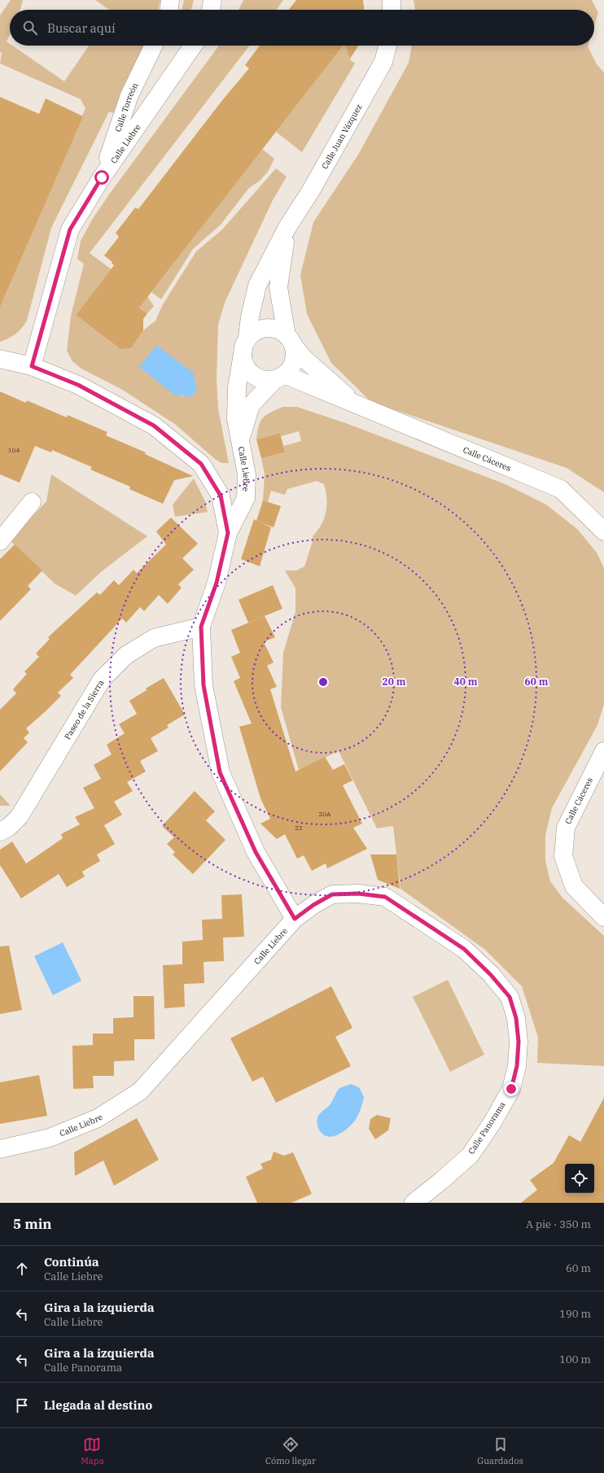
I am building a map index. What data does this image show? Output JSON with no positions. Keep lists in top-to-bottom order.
{
  "streets": {
    "street": [
      "Calle Torreón",
      "Calle Juan Vázquez",
      "Calle Liebre",
      "Calle Cáceres",
      "Paseo de la Sierra",
      "Calle Panorama"
    ]
  },
  "crossings": [
    ["Calle Torreón", "Calle Liebre"],
    ["Calle Juan Vázquez", "Calle Liebre"],
    ["Calle Juan Vázquez", "Calle Cáceres"],
    ["Calle Liebre", "Calle Cáceres"],
    ["Calle Liebre", "Paseo de la Sierra"],
    ["Calle Liebre", "Calle Panorama"]
  ],
  "house_numbers": ["104", "20A", "22"],
  "page": {
    "search": "Buscar aquí",
    "heading": ["5 min", "A pie · 350 m"],
    "list": [
      ["Continúa", "Calle Liebre", "60 m"],
      ["Gira a la izquierda", "Calle Liebre", "190 m"],
      ["Gira a la izquierda", "Calle Panorama", "100 m"],
      "Llegada al destino"
    ],
    "nav": ["Mapa", "Cómo llegar", "Guardados"]
  },
  "rings": ["20 m", "40 m", "60 m"]
}
